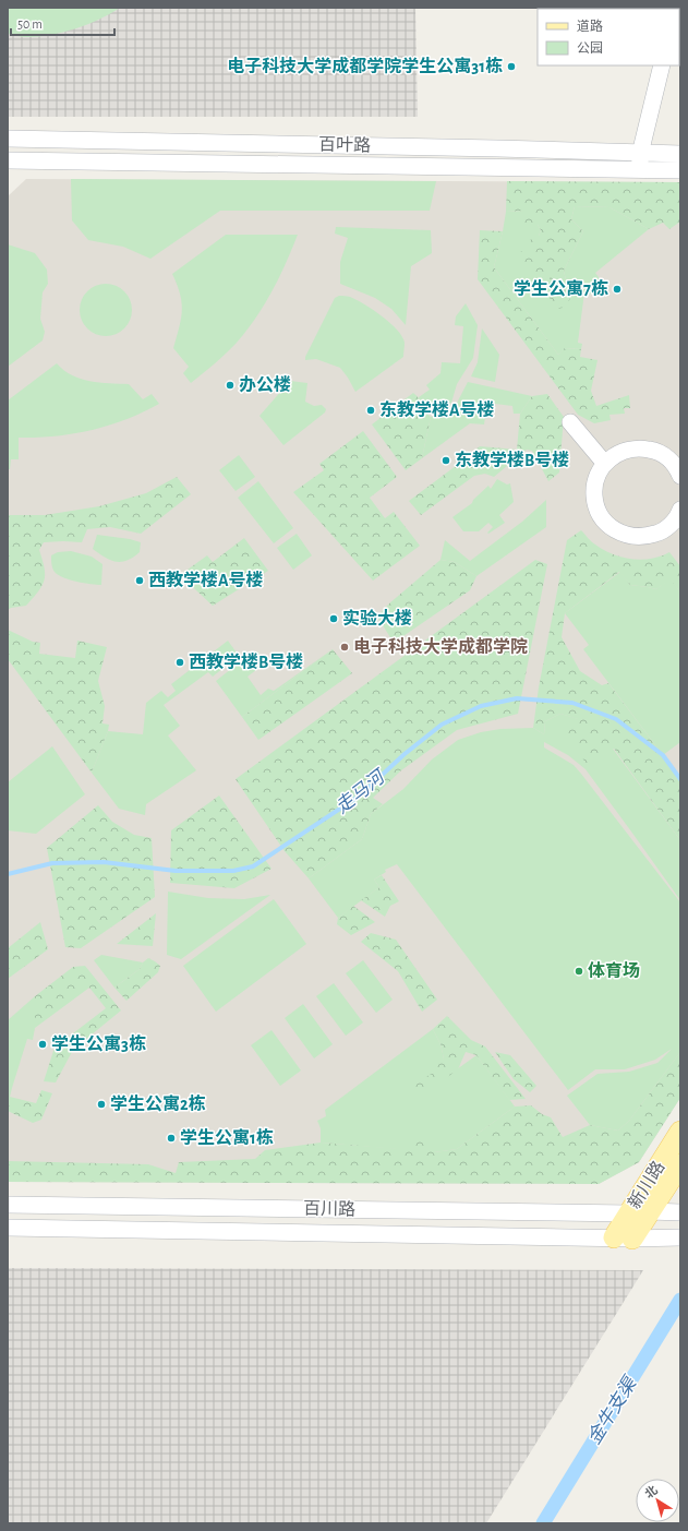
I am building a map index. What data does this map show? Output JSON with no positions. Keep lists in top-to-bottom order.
{
  "streets": {
    "main road": ["新川路"],
    "street": ["百叶路", "百川路"]
  },
  "crossings": [
    ["新川路", "百川路"]
  ],
  "water": ["走马河", "金牛支渠"],
  "places": [
    "电子科技大学成都学院学生公寓31栋",
    "学生公寓7栋",
    "办公楼",
    "东教学楼A号楼",
    "东教学楼B号楼",
    "西教学楼A号楼",
    "实验大楼",
    "电子科技大学成都学院",
    "西教学楼B号楼",
    "体育场",
    "学生公寓3栋",
    "学生公寓2栋",
    "学生公寓1栋"
  ],
  "legend": ["道路", "公园"],
  "scale_bar": "50 m",
  "north": "top left"
}
